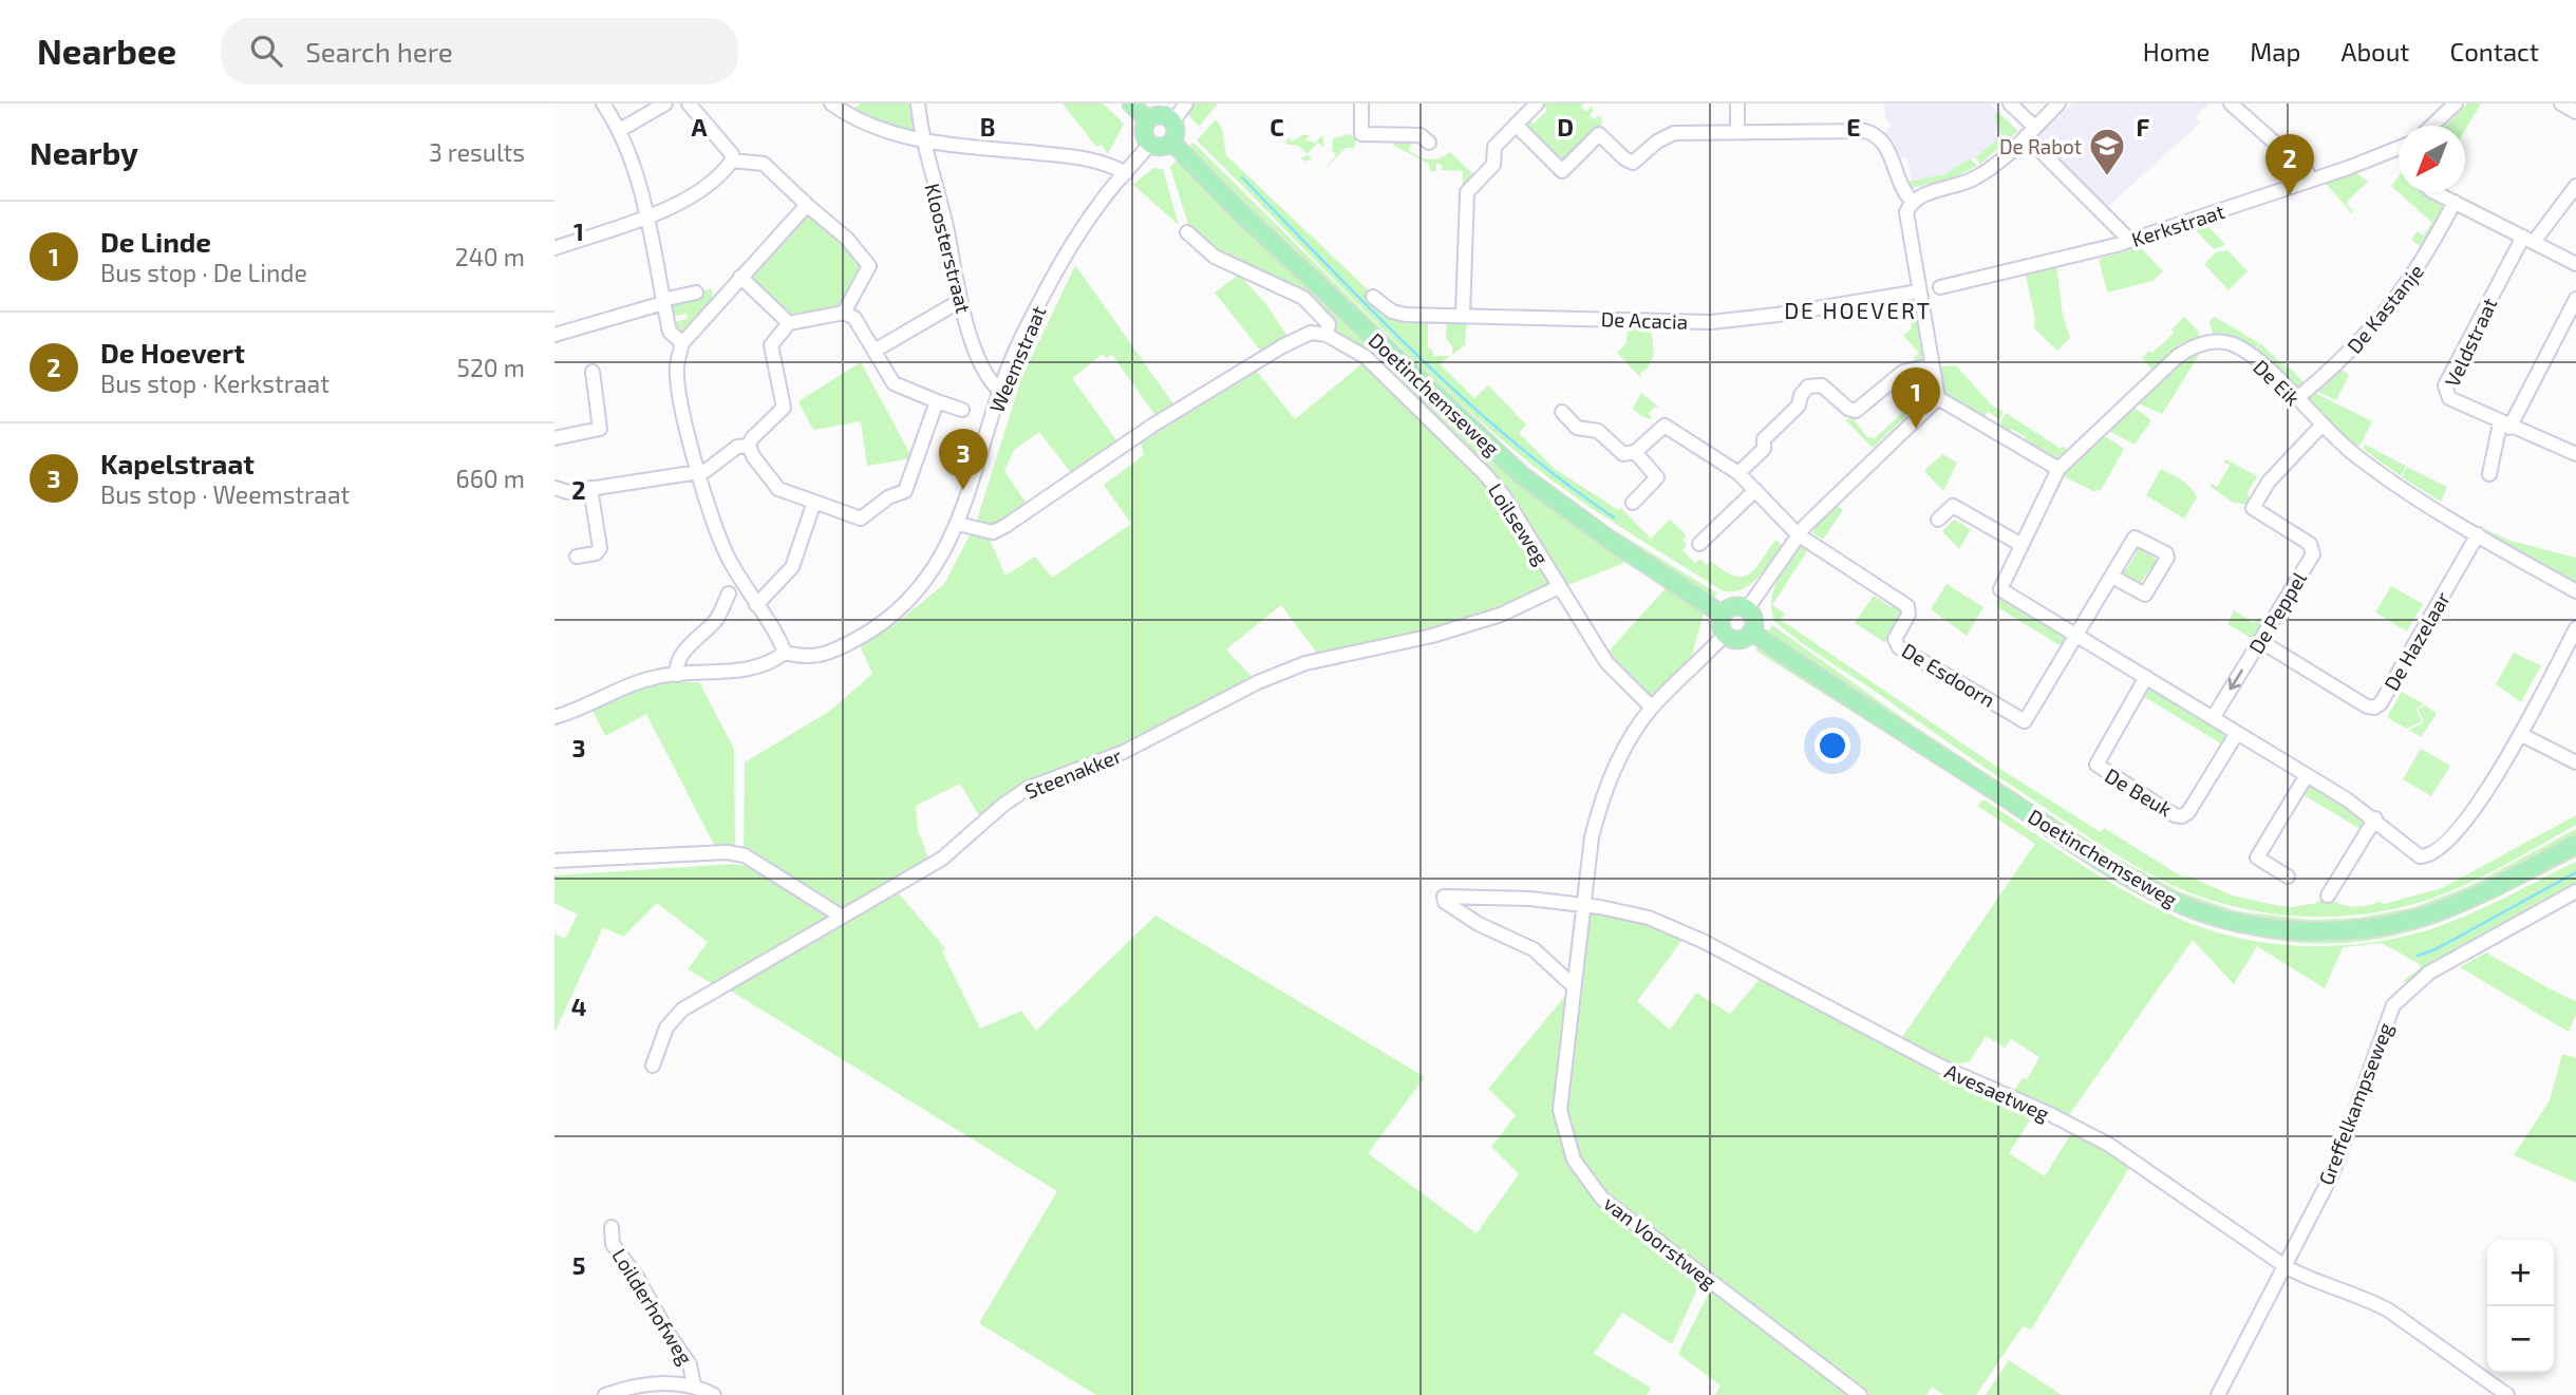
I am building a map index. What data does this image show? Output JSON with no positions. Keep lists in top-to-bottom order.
{
  "streets": {
    "main road": ["Doetinchemseweg"],
    "street": [
      "Kerkstraat",
      "Kloosterstraat",
      "De Kastanje",
      "De Acacia",
      "Veldstraat",
      "Weemstraat",
      "De Eik",
      "Loilseweg",
      "De Peppel",
      "De Hazelaar",
      "De Esdoorn",
      "Steenakker",
      "De Beuk",
      "Avesaetweg",
      "Greffelkampseweg",
      "van Voorstweg",
      "Loilderhofweg"
    ]
  },
  "crossings": [
    ["Kloosterstraat", "Weemstraat"],
    ["De Kastanje", "De Eik"],
    ["Weemstraat", "Doetinchemseweg"],
    ["De Eik", "De Peppel"],
    ["De Eik", "De Hazelaar"],
    ["De Eik", "De Esdoorn"],
    ["Doetinchemseweg", "van Voorstweg"],
    ["Loilseweg", "Steenakker"],
    ["Loilseweg", "van Voorstweg"],
    ["De Peppel", "De Hazelaar"],
    ["Avesaetweg", "Greffelkampseweg"],
    ["Avesaetweg", "van Voorstweg"]
  ],
  "districts": ["DE HOEVERT"],
  "places": {
    "school or university": ["De Rabot"]
  },
  "north": "bottom left",
  "page": {
    "header": "Nearbee",
    "search": "Search here",
    "nav": [
      "Home",
      "Map",
      "About",
      "Contact"
    ],
    "heading": ["Nearby", "3 results"],
    "pins": ["2", "1", "3"],
    "list": [
      {
        "mark": "1",
        "name": "De Linde",
        "note": "Bus stop · De Linde",
        "value": "240 m"
      },
      {
        "mark": "2",
        "name": "De Hoevert",
        "note": "Bus stop · Kerkstraat",
        "value": "520 m"
      },
      {
        "mark": "3",
        "name": "Kapelstraat",
        "note": "Bus stop · Weemstraat",
        "value": "660 m"
      }
    ],
    "map_buttons": ["+", "−"]
  },
  "grid": {
    "columns": [
      "A",
      "B",
      "C",
      "D",
      "E",
      "F"
    ],
    "rows": [
      "1",
      "2",
      "3",
      "4",
      "5"
    ]
  }
}
